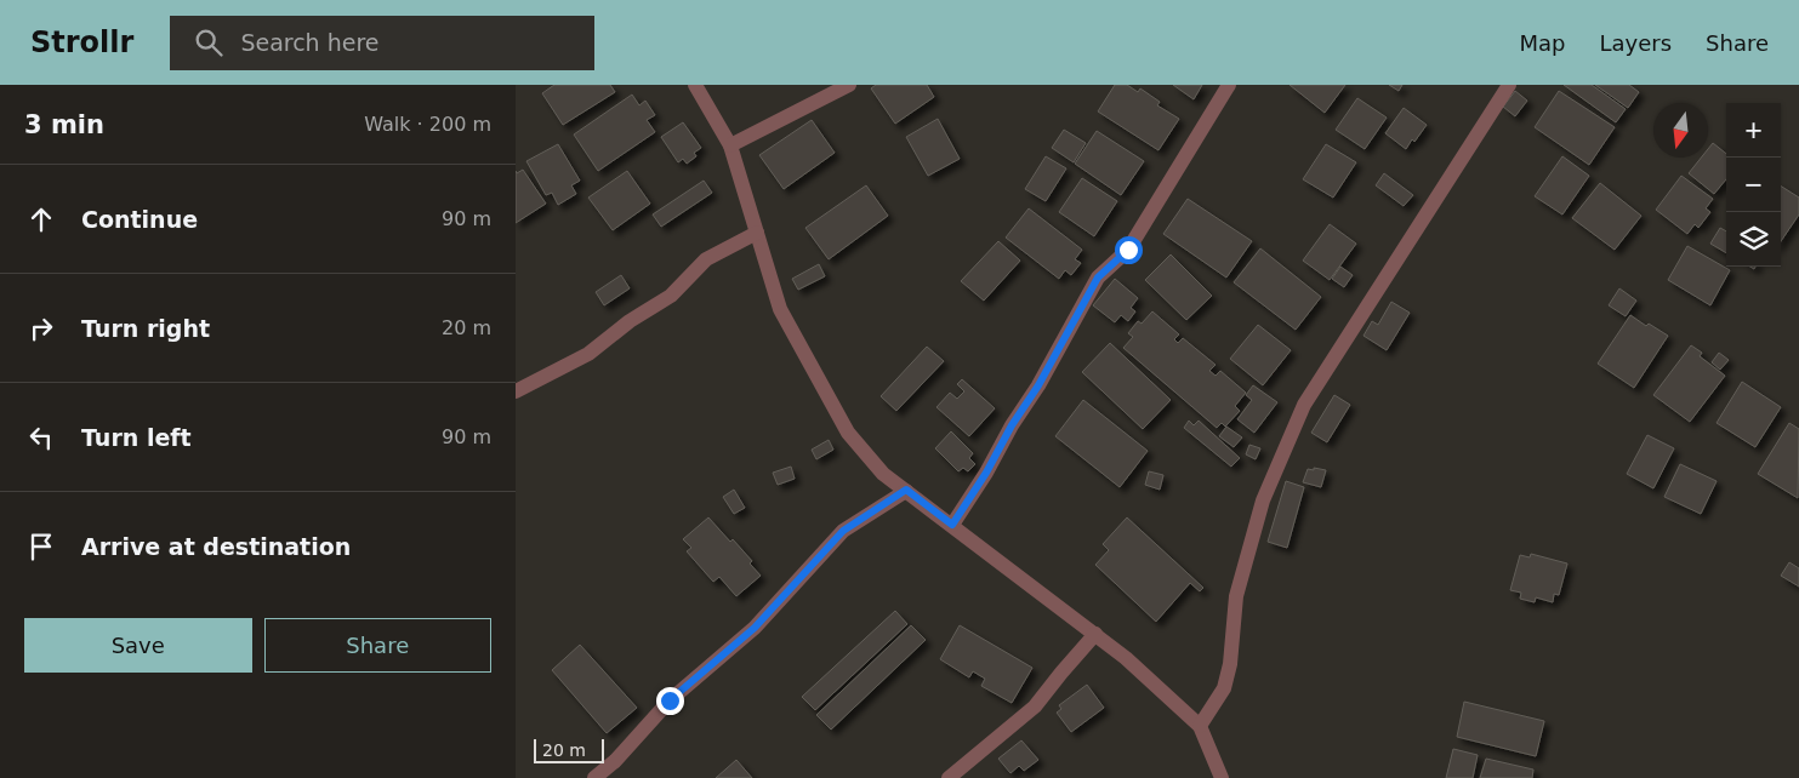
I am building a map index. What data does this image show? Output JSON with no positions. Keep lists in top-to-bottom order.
{
  "scale_bar": "20 m",
  "north": "bottom",
  "page": {
    "header": "Strollr",
    "search": "Search here",
    "nav": ["Map", "Layers", "Share"],
    "heading": ["3 min", "Walk · 200 m"],
    "map_buttons": ["+", "−"],
    "list": [
      ["Continue", "90 m"],
      ["Turn right", "20 m"],
      ["Turn left", "90 m"],
      "Arrive at destination"
    ],
    "buttons": ["Save", "Share"],
    "scale": "20 m"
  }
}
